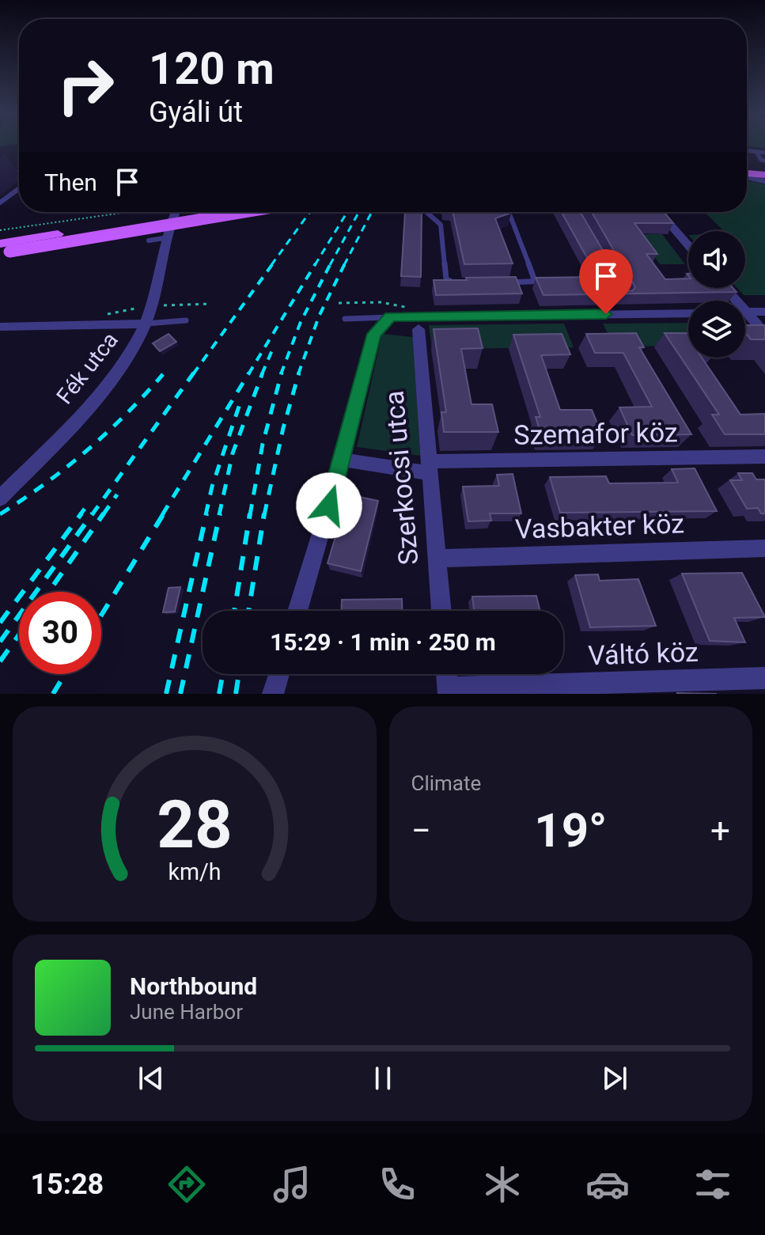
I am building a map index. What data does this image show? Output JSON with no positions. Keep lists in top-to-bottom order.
{
  "streets": {
    "street": [
      "Fék utca",
      "Szemafor köz",
      "Szerkocsi utca",
      "Vasbakter köz",
      "Váltó köz"
    ]
  },
  "crossings": [
    ["Szemafor köz", "Szerkocsi utca"],
    ["Szerkocsi utca", "Vasbakter köz"]
  ],
  "page": {
    "turn": ["120 m", "Gyáli út"],
    "then": "Then",
    "limit": "30",
    "trip": "15:29 · 1 min · 250 m",
    "tile": "Climate",
    "heat": ["−", "19°", "+"],
    "song": ["Northbound", "June Harbor"],
    "tabs": "15:28",
    "gauge": ["28", "km/h"]
  }
}
